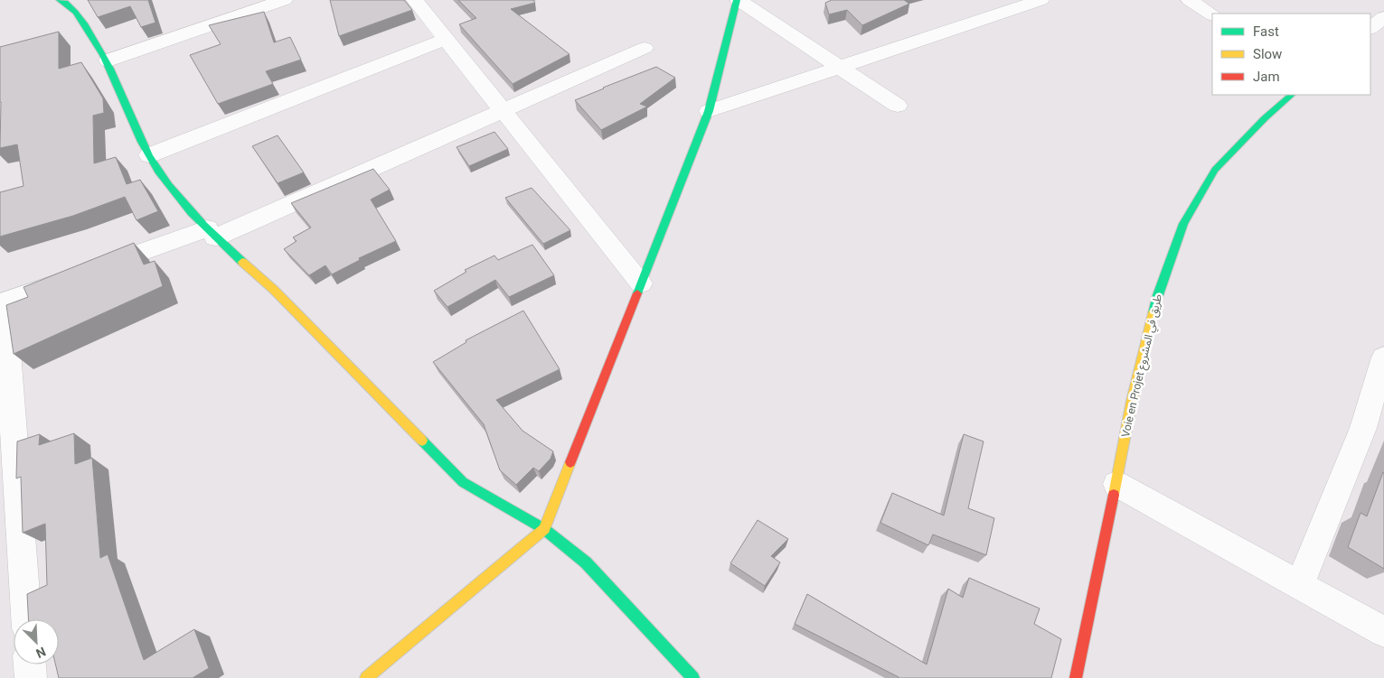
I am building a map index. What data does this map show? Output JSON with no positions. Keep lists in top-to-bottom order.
{
  "streets": {
    "street": ["Voie en Projet طريق في المشروع"]
  },
  "legend": ["Fast", "Slow", "Jam"],
  "north": "bottom right"
}
